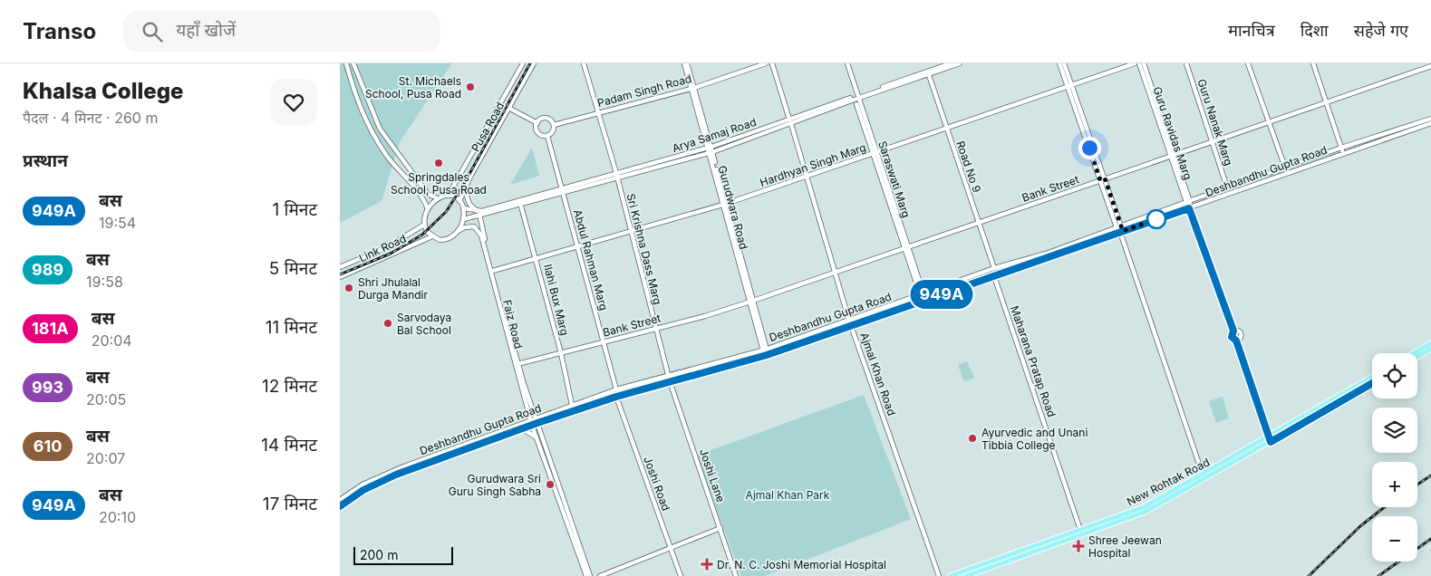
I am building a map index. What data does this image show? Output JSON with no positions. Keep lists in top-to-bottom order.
{
  "streets": {
    "main road": ["New Rohtak Road"],
    "street": [
      "Padam Singh Road",
      "Guru Nanak Marg",
      "Pusa Road",
      "Guru Ravidas Marg",
      "Arya Samaj Road",
      "Hardhyan Singh Marg",
      "Road No 9",
      "Deshbandhu Gupta Road",
      "Saraswati Marg",
      "Bank Street",
      "Gurudwara Road",
      "Link Road",
      "Sri Krishna Dass Marg",
      "Abdul Rahman Marg",
      "Ilahi Bux Marg",
      "Faiz Road",
      "Maharana Pratap Road",
      "Ajmal Khan Road",
      "Joshi Lane",
      "Joshi Road"
    ]
  },
  "crossings": [
    ["Padam Singh Road", "Gurudwara Road"],
    ["Padam Singh Road", "Sri Krishna Dass Marg"],
    ["Padam Singh Road", "Abdul Rahman Marg"],
    ["Guru Nanak Marg", "Deshbandhu Gupta Road"],
    ["Guru Nanak Marg", "Bank Street"],
    ["Pusa Road", "Link Road"],
    ["Pusa Road", "Faiz Road"],
    ["Guru Ravidas Marg", "Deshbandhu Gupta Road"],
    ["Guru Ravidas Marg", "Bank Street"],
    ["Arya Samaj Road", "Road No 9"],
    ["Arya Samaj Road", "Saraswati Marg"],
    ["Arya Samaj Road", "Gurudwara Road"],
    ["Arya Samaj Road", "Sri Krishna Dass Marg"],
    ["Arya Samaj Road", "Abdul Rahman Marg"],
    ["Arya Samaj Road", "Ilahi Bux Marg"],
    ["Arya Samaj Road", "Ajmal Khan Road"],
    ["Hardhyan Singh Marg", "Road No 9"],
    ["Hardhyan Singh Marg", "Saraswati Marg"],
    ["Hardhyan Singh Marg", "Gurudwara Road"],
    ["Hardhyan Singh Marg", "Sri Krishna Dass Marg"],
    ["Hardhyan Singh Marg", "Abdul Rahman Marg"],
    ["Hardhyan Singh Marg", "Ilahi Bux Marg"],
    ["Hardhyan Singh Marg", "Ajmal Khan Road"],
    ["Road No 9", "Deshbandhu Gupta Road"],
    ["Road No 9", "Bank Street"],
    ["Deshbandhu Gupta Road", "Saraswati Marg"],
    ["Deshbandhu Gupta Road", "Gurudwara Road"],
    ["Deshbandhu Gupta Road", "Sri Krishna Dass Marg"],
    ["Deshbandhu Gupta Road", "Abdul Rahman Marg"],
    ["Deshbandhu Gupta Road", "Ilahi Bux Marg"],
    ["Deshbandhu Gupta Road", "Faiz Road"],
    ["Deshbandhu Gupta Road", "Maharana Pratap Road"],
    ["Deshbandhu Gupta Road", "Ajmal Khan Road"],
    ["Deshbandhu Gupta Road", "Joshi Lane"],
    ["Deshbandhu Gupta Road", "Joshi Road"],
    ["Saraswati Marg", "Bank Street"],
    ["Bank Street", "Gurudwara Road"],
    ["Bank Street", "Sri Krishna Dass Marg"],
    ["Bank Street", "Abdul Rahman Marg"],
    ["Bank Street", "Ilahi Bux Marg"],
    ["Bank Street", "Ajmal Khan Road"],
    ["Link Road", "Faiz Road"],
    ["Sri Krishna Dass Marg", "Joshi Lane"],
    ["Maharana Pratap Road", "New Rohtak Road"]
  ],
  "parks": ["Ajmal Khan Park"],
  "places": {
    "other": [
      "St. Michaels School, Pusa Road",
      "Springdales School, Pusa Road",
      "Shri Jhulalal Durga Mandir",
      "Sarvodaya Bal School",
      "Ayurvedic and Unani Tibbia College",
      "Gurudwara Sri Guru Singh Sabha"
    ],
    "health": ["Shree Jeewan Hospital", "Dr. N. C. Joshi Memorial Hospital"]
  },
  "lines": ["bus line 949A"],
  "scale_bar": "200 m",
  "page": {
    "header": "Transo",
    "search": "यहाँ खोजें",
    "nav": ["मानचित्र", "दिशा", "सहेजे गए"],
    "heading": [
      ["Khalsa College", "पैदल · 4 मिनट · 260 m"],
      "प्रस्थान"
    ],
    "on_map": "949A",
    "list": [
      {
        "mark": "949A",
        "name": "बस",
        "note": "19:54",
        "value": "1 मिनट"
      },
      {
        "mark": "989",
        "name": "बस",
        "note": "19:58",
        "value": "5 मिनट"
      },
      {
        "mark": "181A",
        "name": "बस",
        "note": "20:04",
        "value": "11 मिनट"
      },
      {
        "mark": "993",
        "name": "बस",
        "note": "20:05",
        "value": "12 मिनट"
      },
      {
        "mark": "610",
        "name": "बस",
        "note": "20:07",
        "value": "14 मिनट"
      },
      {
        "mark": "949A",
        "name": "बस",
        "note": "20:10",
        "value": "17 मिनट"
      }
    ],
    "map_buttons": ["+", "−"],
    "scale": "200 m"
  }
}
